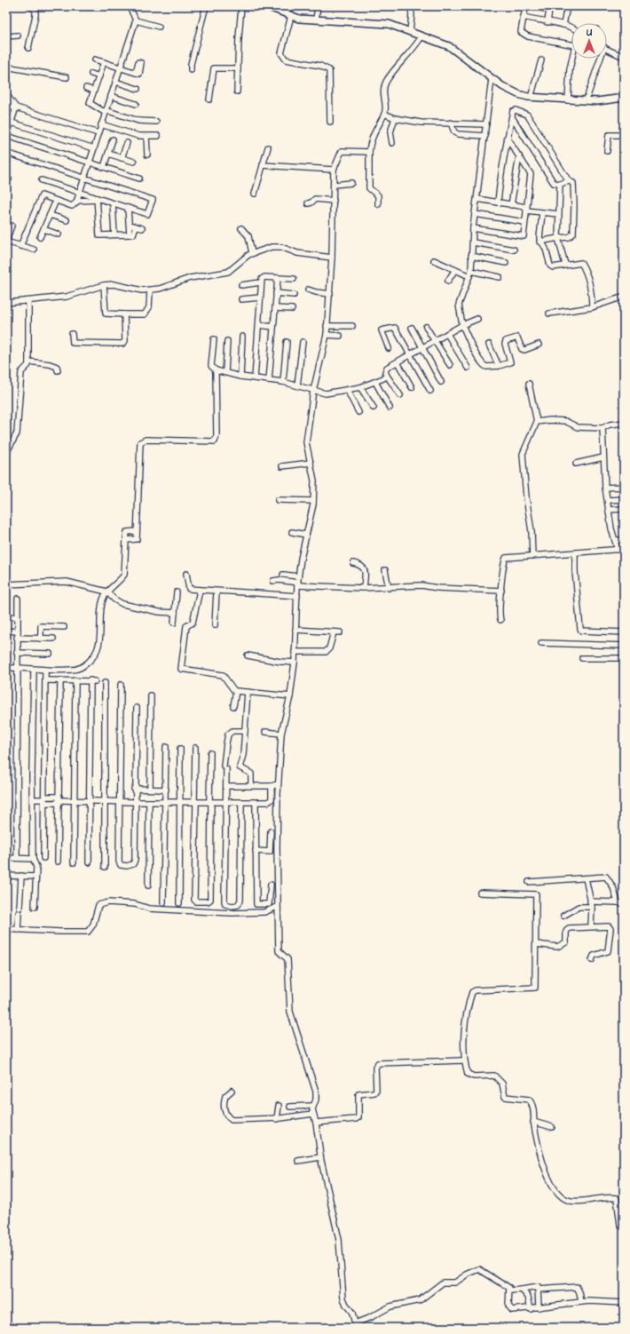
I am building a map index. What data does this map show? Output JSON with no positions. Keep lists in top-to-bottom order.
{
  "north": "top"
}
